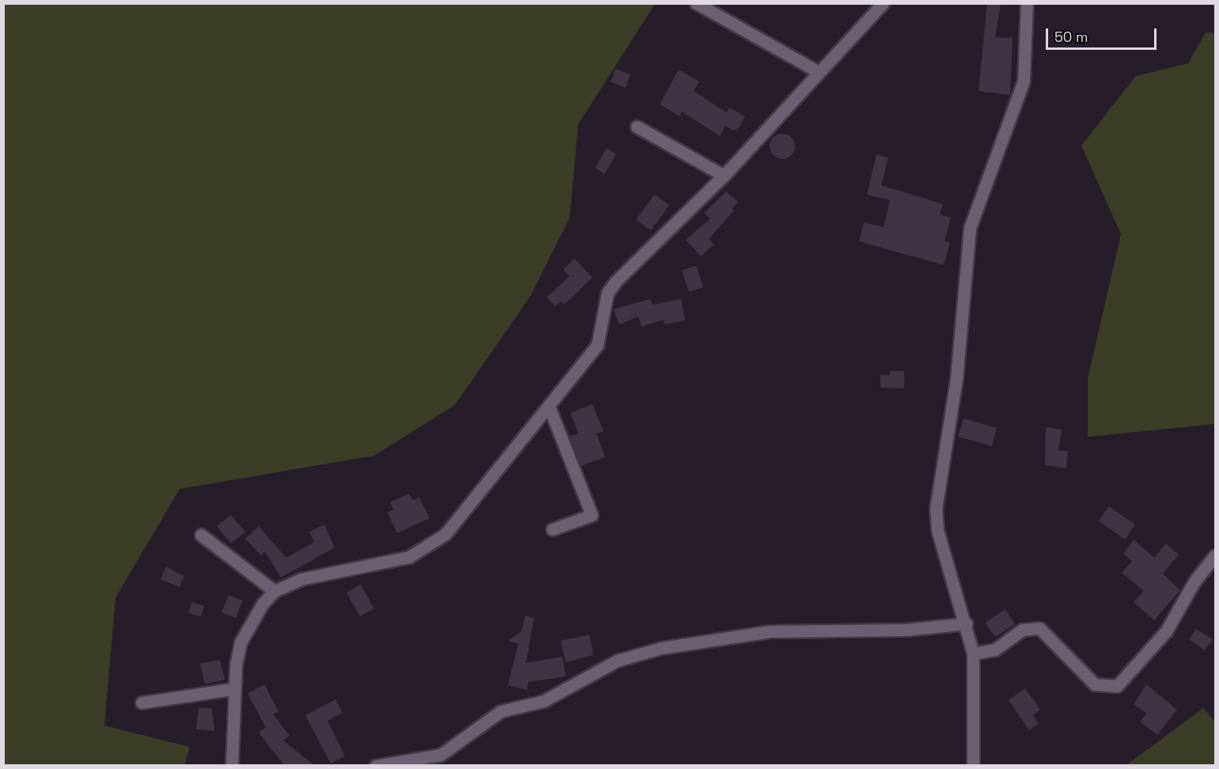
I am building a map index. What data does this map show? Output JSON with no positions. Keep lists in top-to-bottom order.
{
  "scale_bar": "50 m"
}
